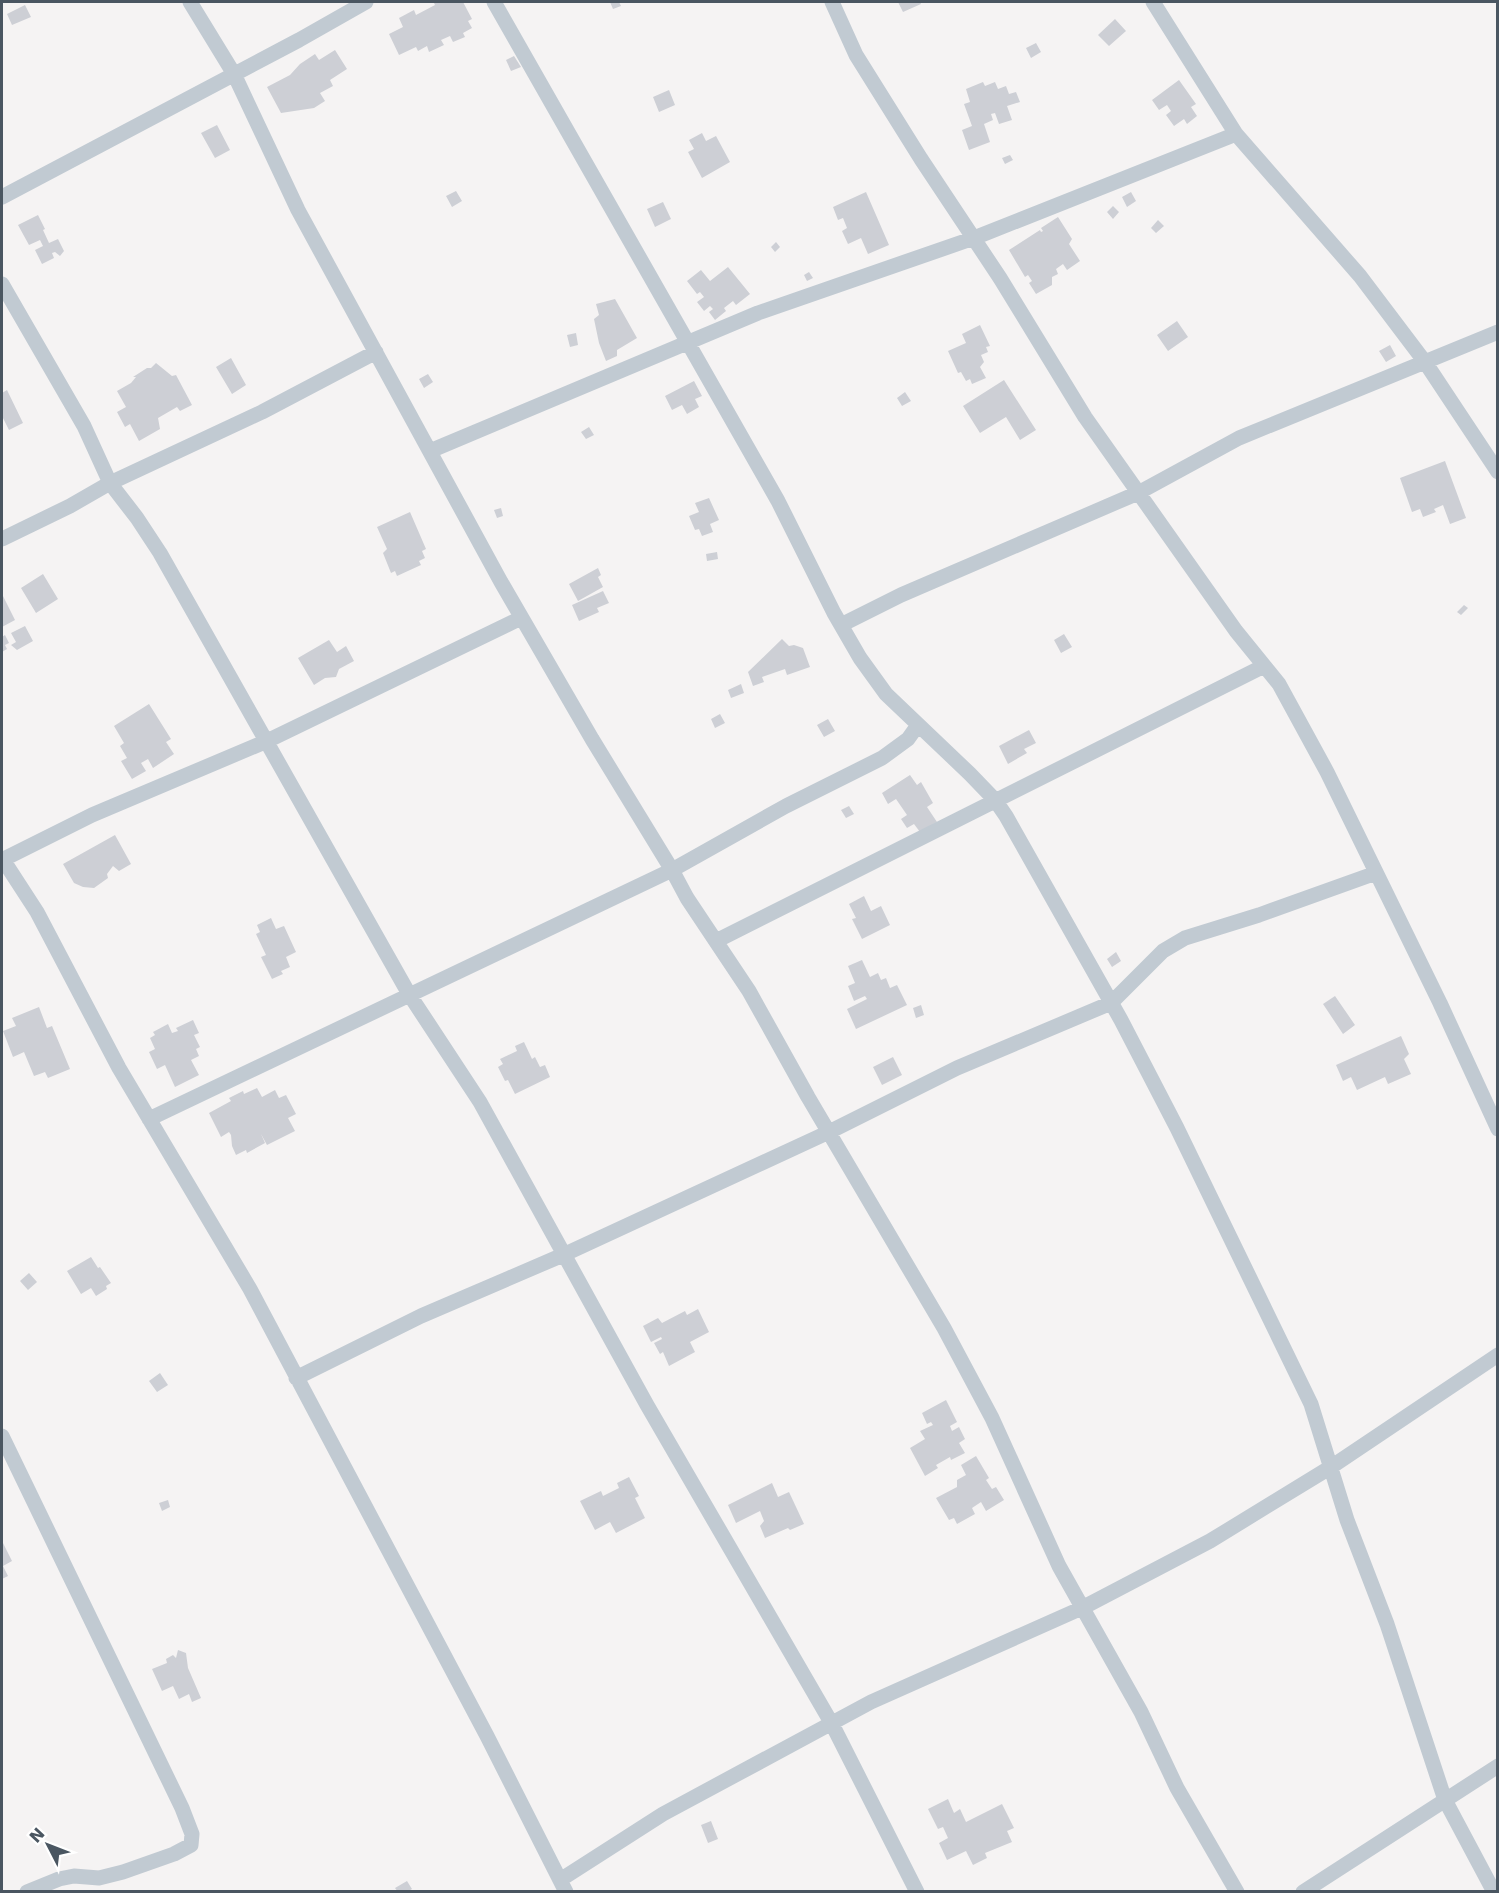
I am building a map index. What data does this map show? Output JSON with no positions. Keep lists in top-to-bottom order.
{
  "north": "top left"
}
